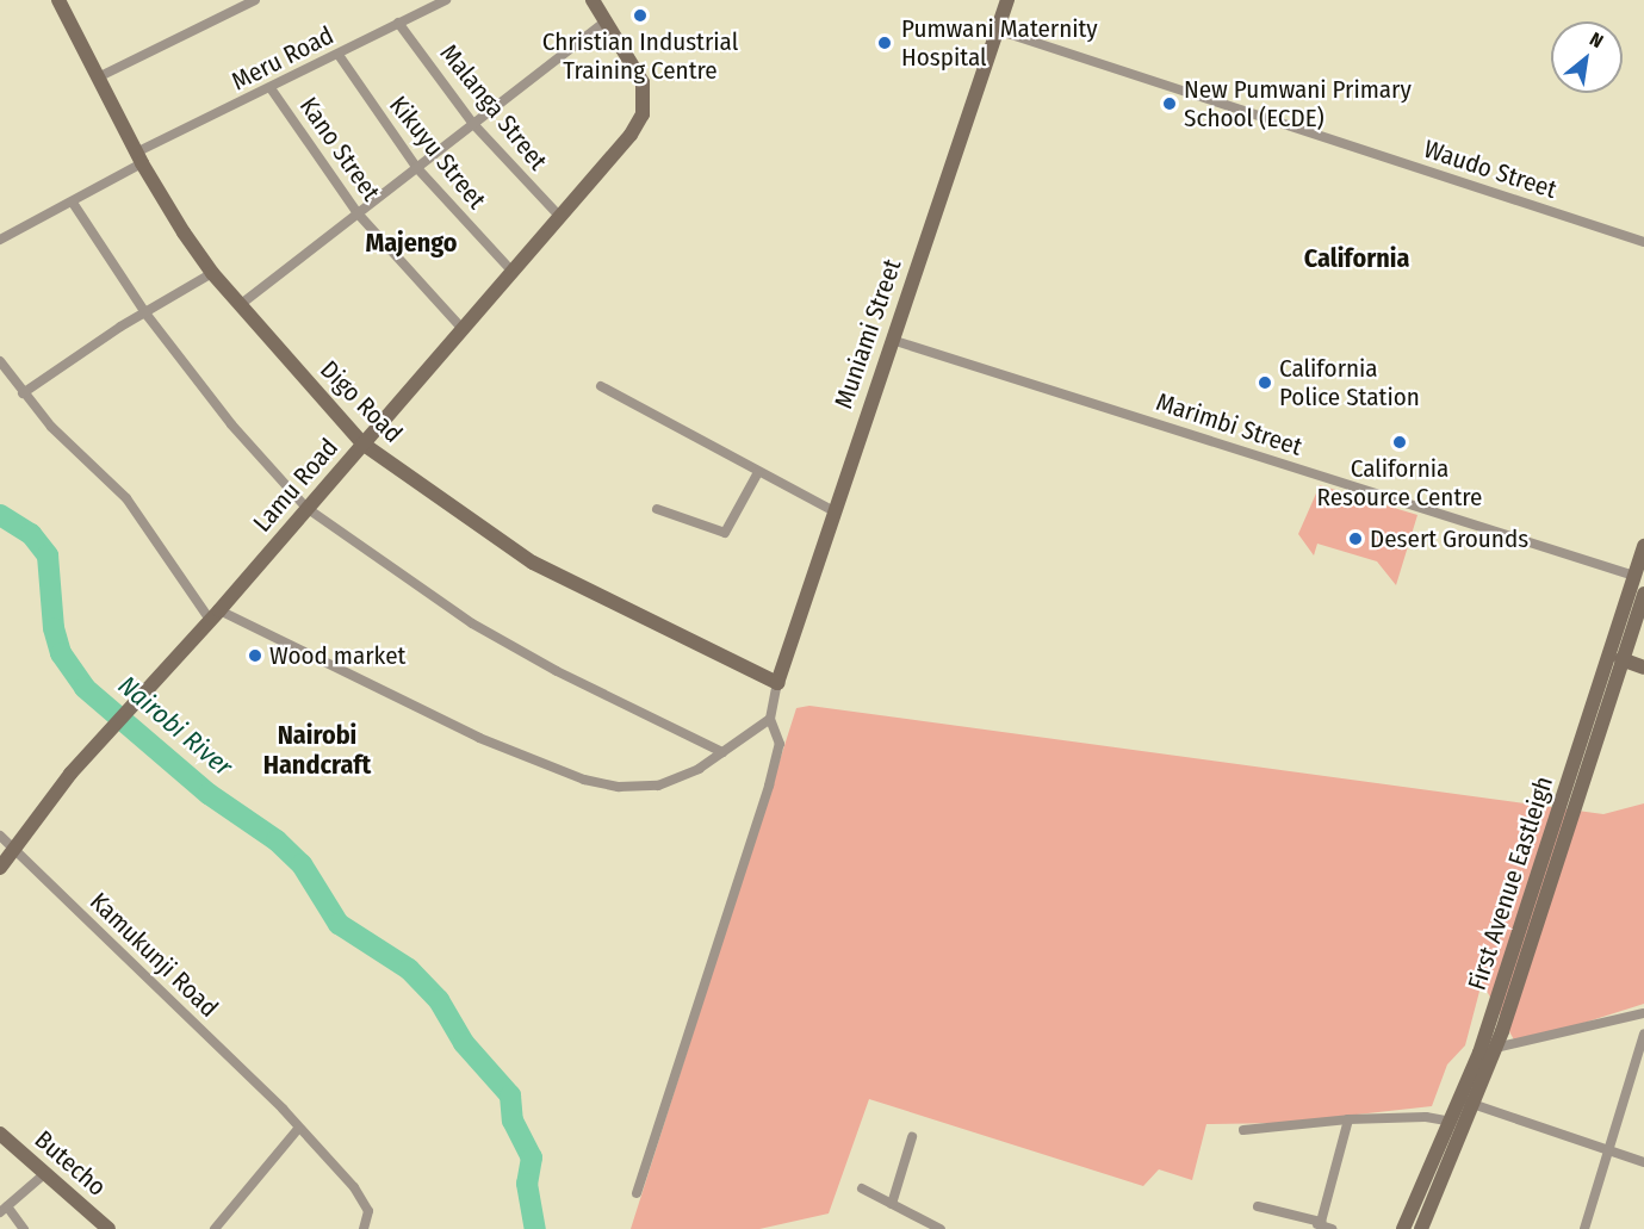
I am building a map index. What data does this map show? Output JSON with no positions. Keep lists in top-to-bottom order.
{
  "streets": {
    "main road": [
      "Muniami Street",
      "Digo Road",
      "Lamu Road",
      "First Avenue Eastleigh",
      "Butecho"
    ],
    "street": [
      "Meru Road",
      "Malanga Street",
      "Kano Street",
      "Kikuyu Street",
      "Waudo Street",
      "Marimbi Street",
      "Kamukunji Road"
    ]
  },
  "crossings": [
    ["Meru Road", "Malanga Street"],
    ["Meru Road", "Kano Street"],
    ["Meru Road", "Kikuyu Street"],
    ["Meru Road", "Digo Road"],
    ["Malanga Street", "Lamu Road"],
    ["Kano Street", "Lamu Road"],
    ["Kikuyu Street", "Lamu Road"],
    ["Waudo Street", "Muniami Street"],
    ["Muniami Street", "Digo Road"],
    ["Muniami Street", "Marimbi Street"],
    ["Digo Road", "Lamu Road"],
    ["Marimbi Street", "First Avenue Eastleigh"],
    ["Lamu Road", "Kamukunji Road"]
  ],
  "districts": ["Majengo", "California", "Nairobi Handcraft"],
  "water": ["Nairobi River"],
  "places": [
    "Christian Industrial Training Centre",
    "Pumwani Maternity Hospital",
    "New Pumwani Primary School (ECDE)",
    "California Police Station",
    "California Resource Centre",
    "Desert Grounds",
    "Wood market"
  ],
  "north": "top right"
}
